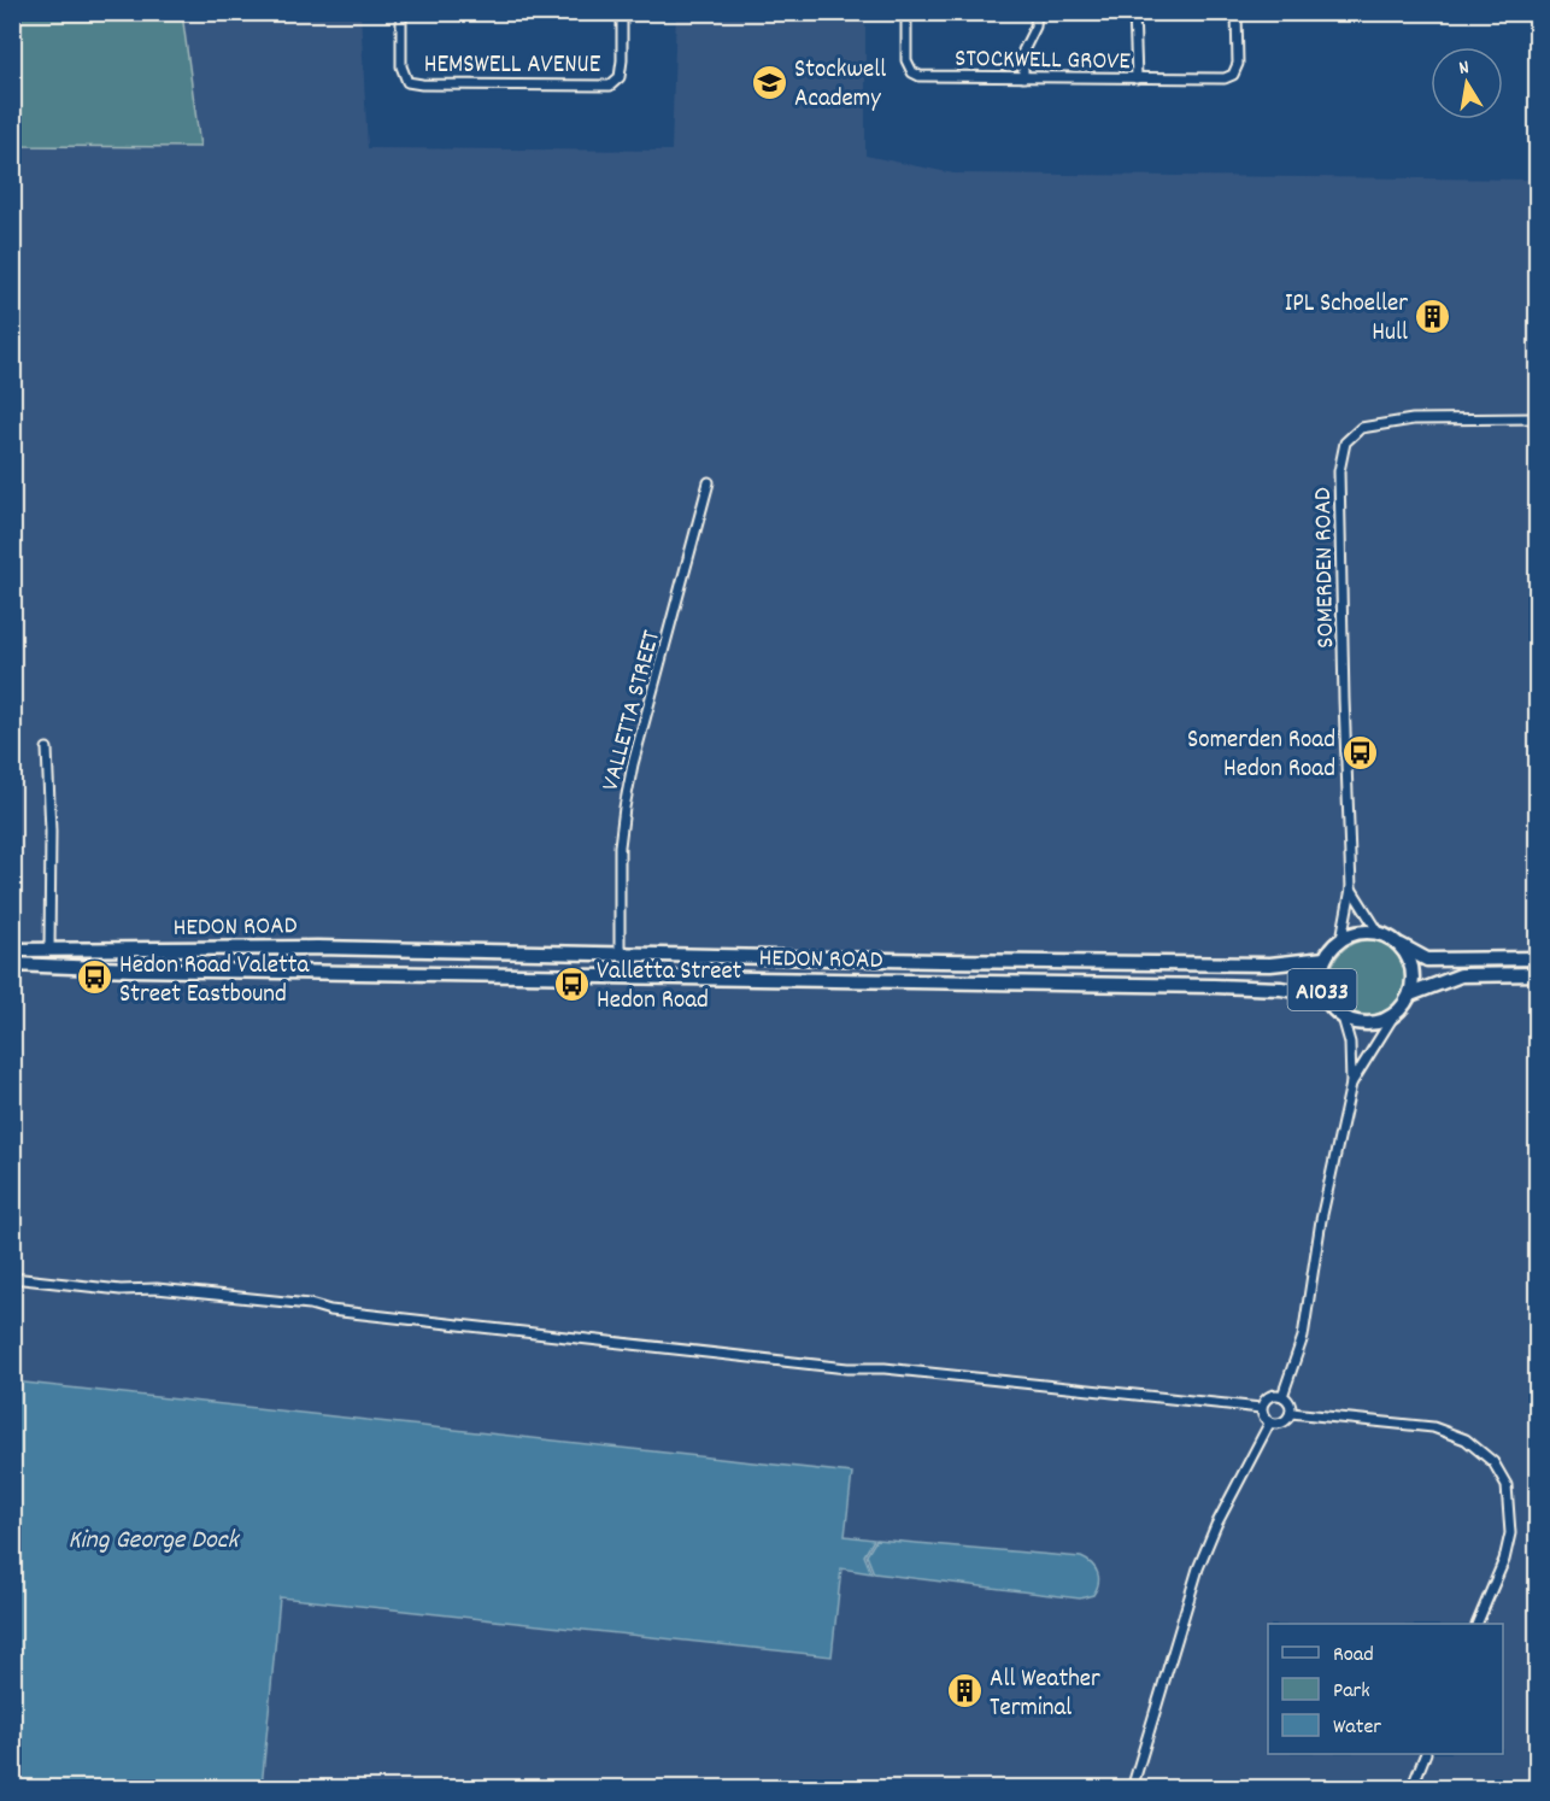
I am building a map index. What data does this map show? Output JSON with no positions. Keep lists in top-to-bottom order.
{
  "streets": {
    "highway": ["HEDON ROAD", "A1033"],
    "street": [
      "STOCKWELL GROVE",
      "HEMSWELL AVENUE",
      "SOMERDEN ROAD",
      "VALLETTA STREET"
    ]
  },
  "crossings": [
    ["SOMERDEN ROAD", "HEDON ROAD"],
    ["SOMERDEN ROAD", "A1033"],
    ["VALLETTA STREET", "HEDON ROAD"],
    ["HEDON ROAD", "A1033"]
  ],
  "water": ["King George Dock"],
  "places": {
    "school or university": ["Stockwell Academy"],
    "building": ["IPL Schoeller Hull", "All Weather Terminal"],
    "bus stop": ["Somerden Road Hedon Road", "Hedon Road Valetta Street Eastbound", "Valletta Street Hedon Road"]
  },
  "legend": ["Road", "Park", "Water"],
  "north": "top"
}
